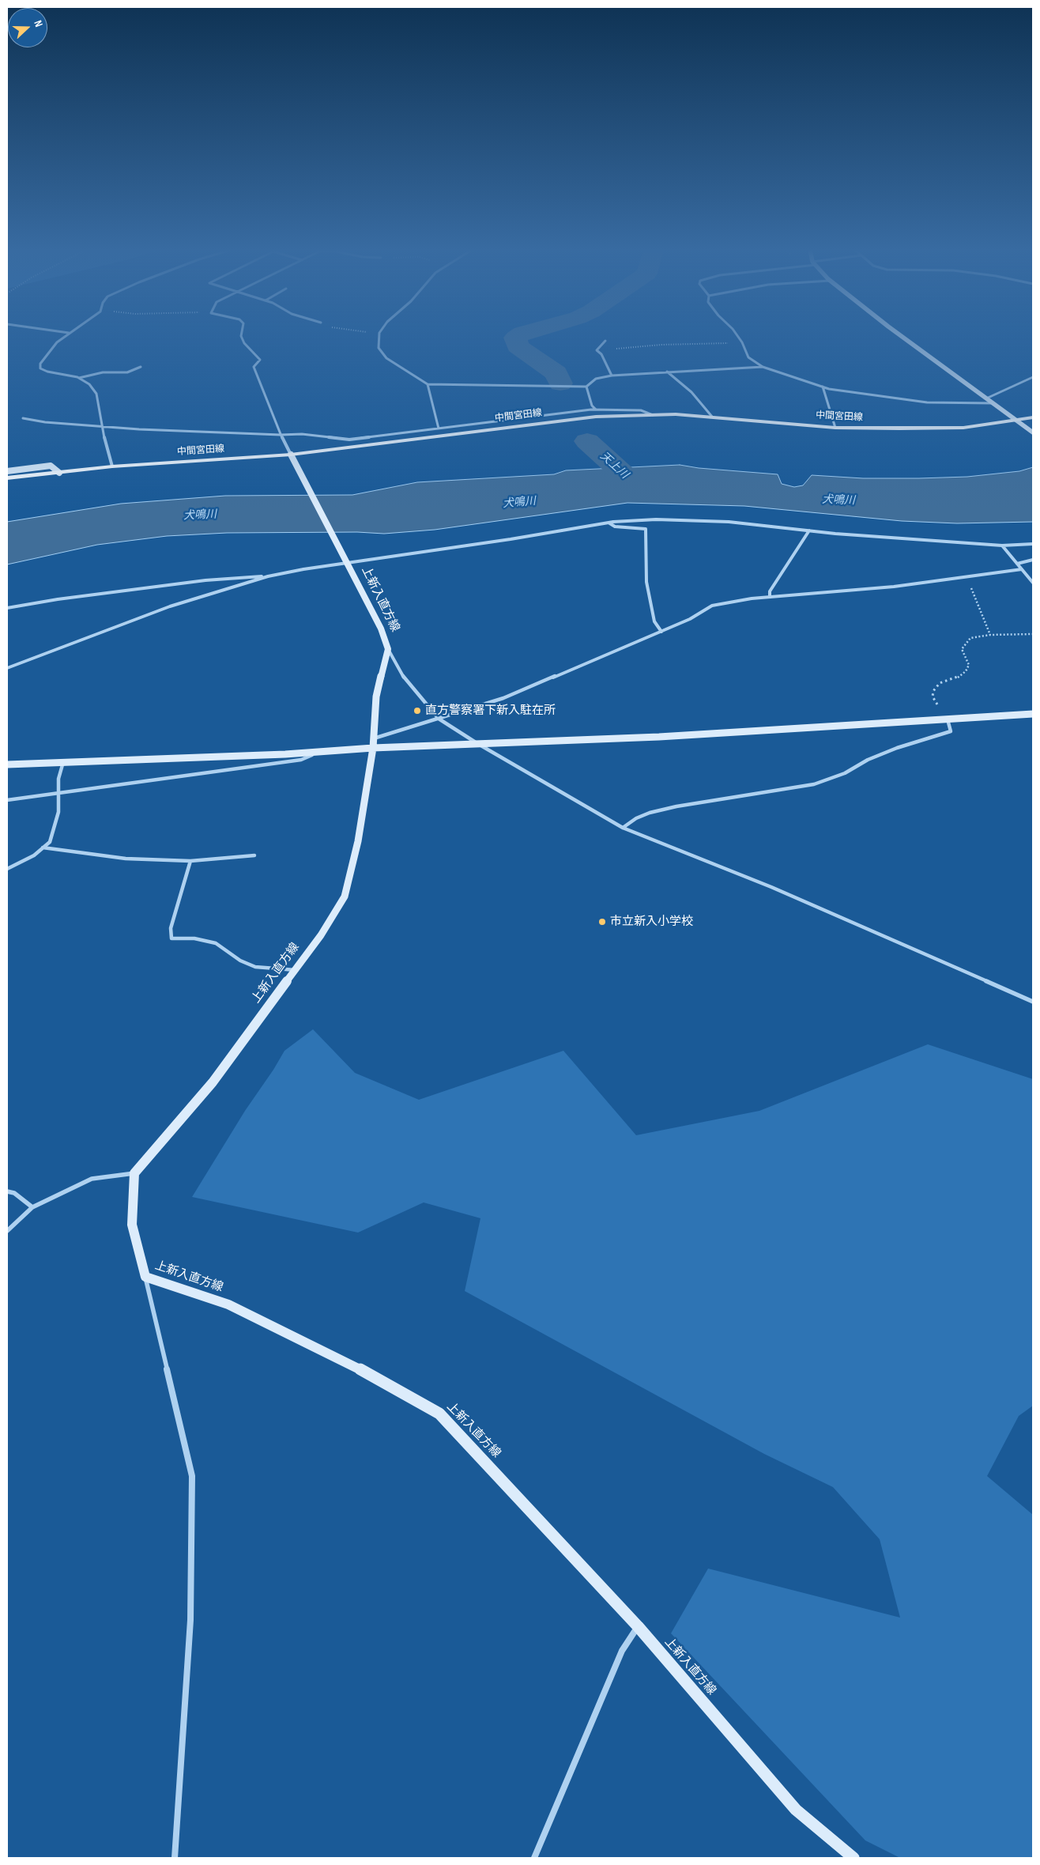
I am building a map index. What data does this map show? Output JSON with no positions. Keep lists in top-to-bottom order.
{
  "streets": {
    "main road": ["中間宮田線", "上新入直方線"]
  },
  "crossings": [
    ["中間宮田線", "上新入直方線"]
  ],
  "water": ["天上川", "犬鳴川"],
  "places": ["直方警察署下新入駐在所", "市立新入小学校"],
  "north": "right"
}
